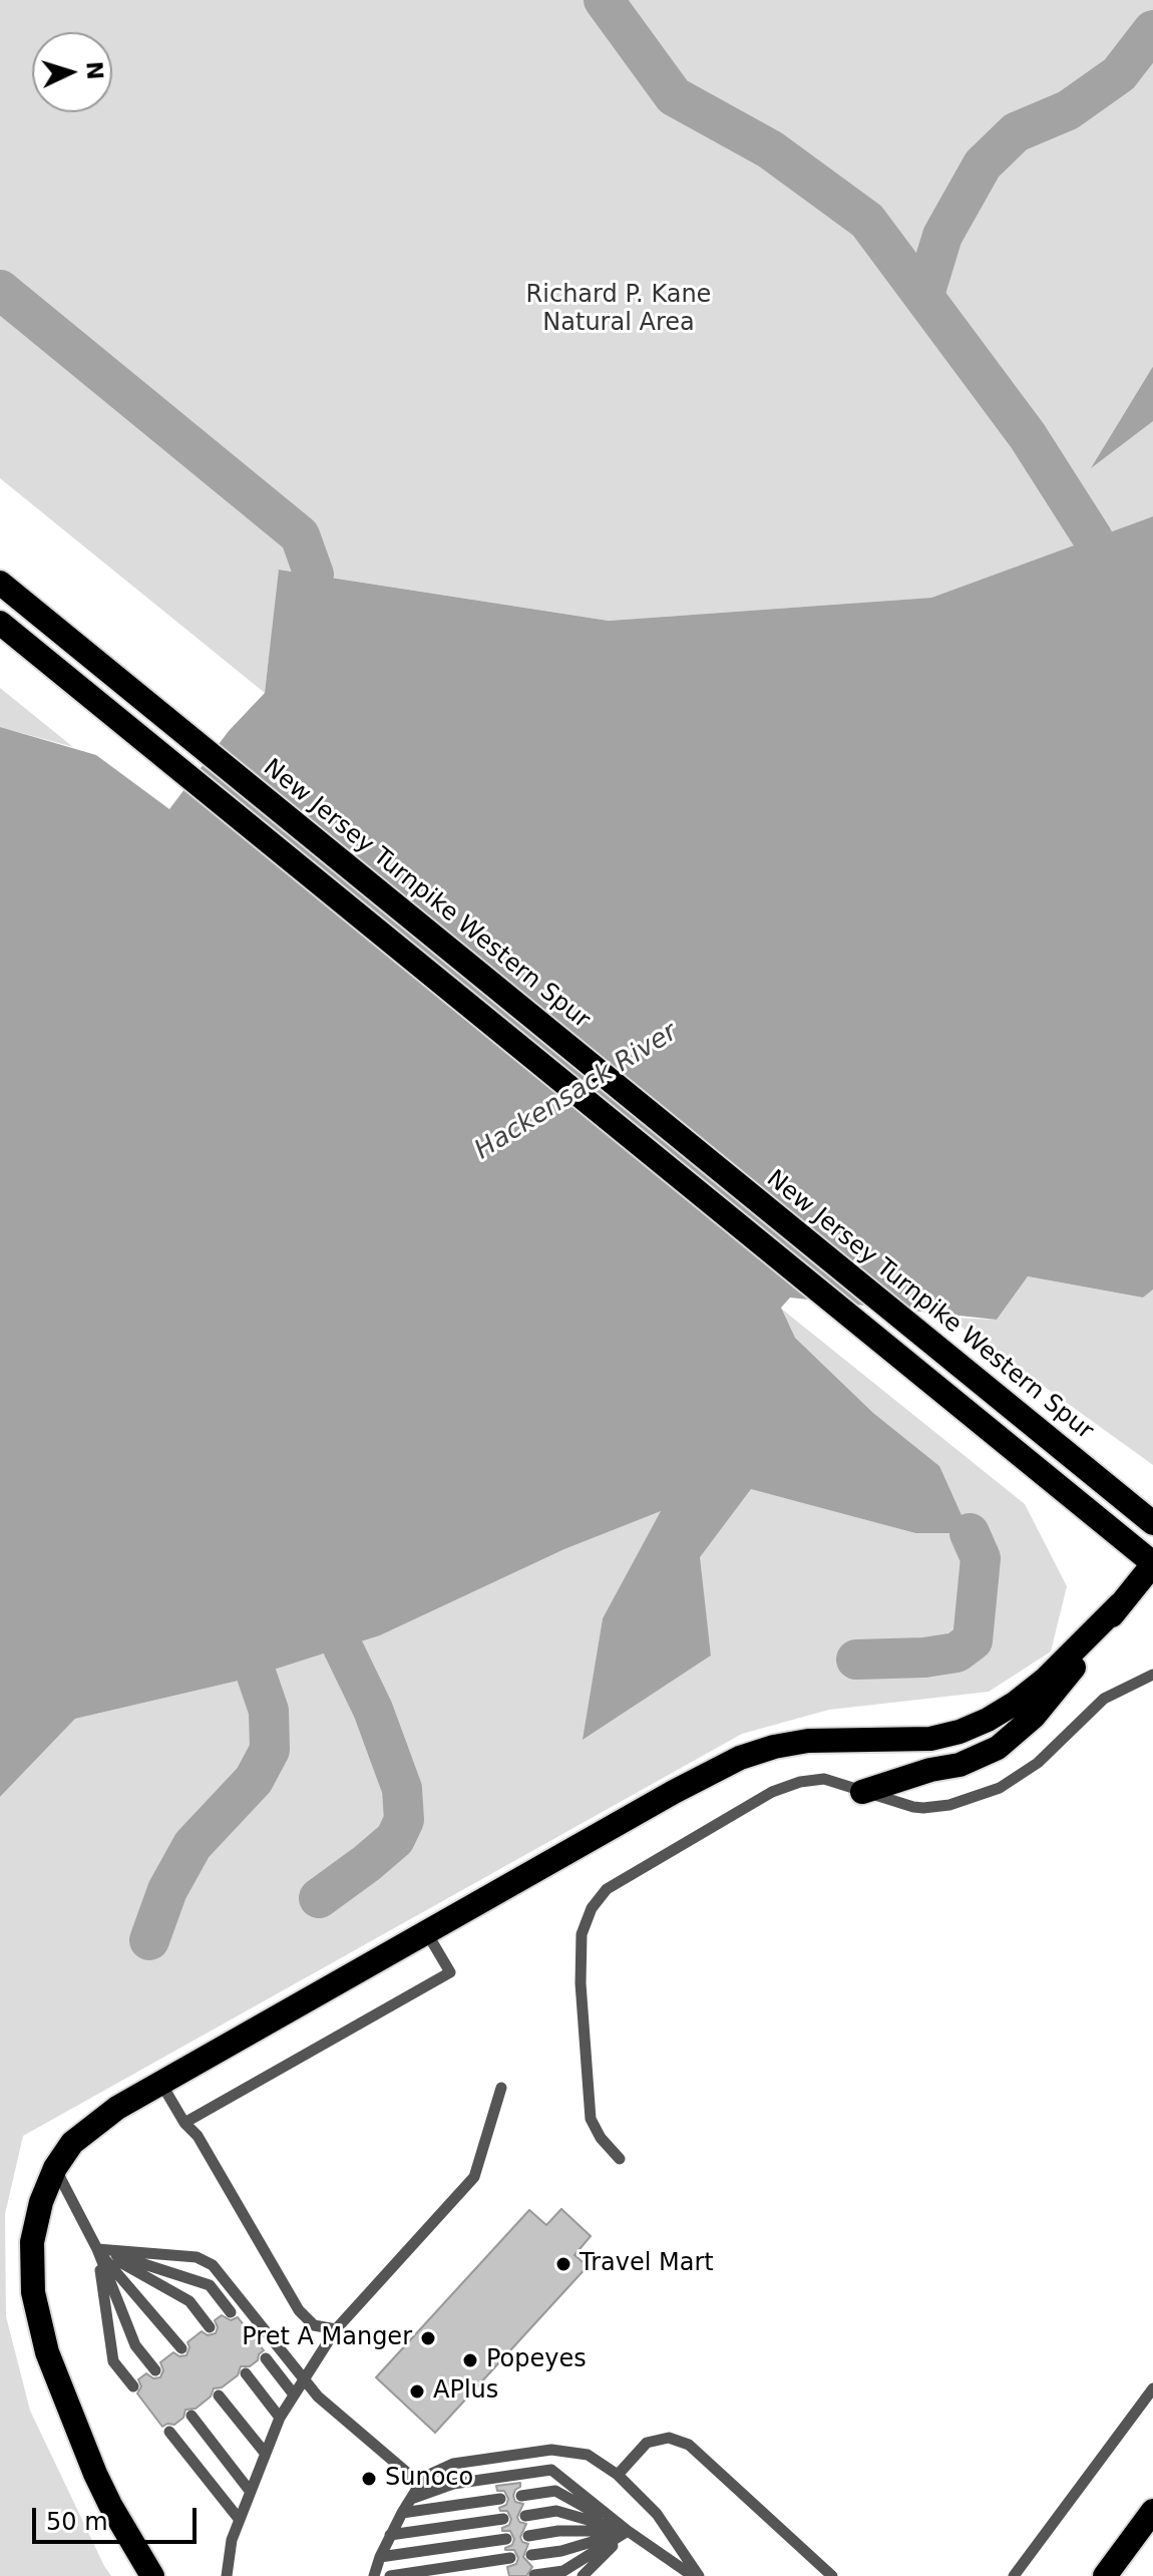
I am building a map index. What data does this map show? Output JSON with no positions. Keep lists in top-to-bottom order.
{
  "streets": {
    "highway": ["New Jersey Turnpike Western Spur"]
  },
  "water": ["Hackensack River"],
  "parks": ["Richard P. Kane Natural Area"],
  "places": [
    "Travel Mart",
    "Pret A Manger",
    "Popeyes",
    "APlus",
    "Sunoco"
  ],
  "scale_bar": "50 m",
  "north": "right"
}
